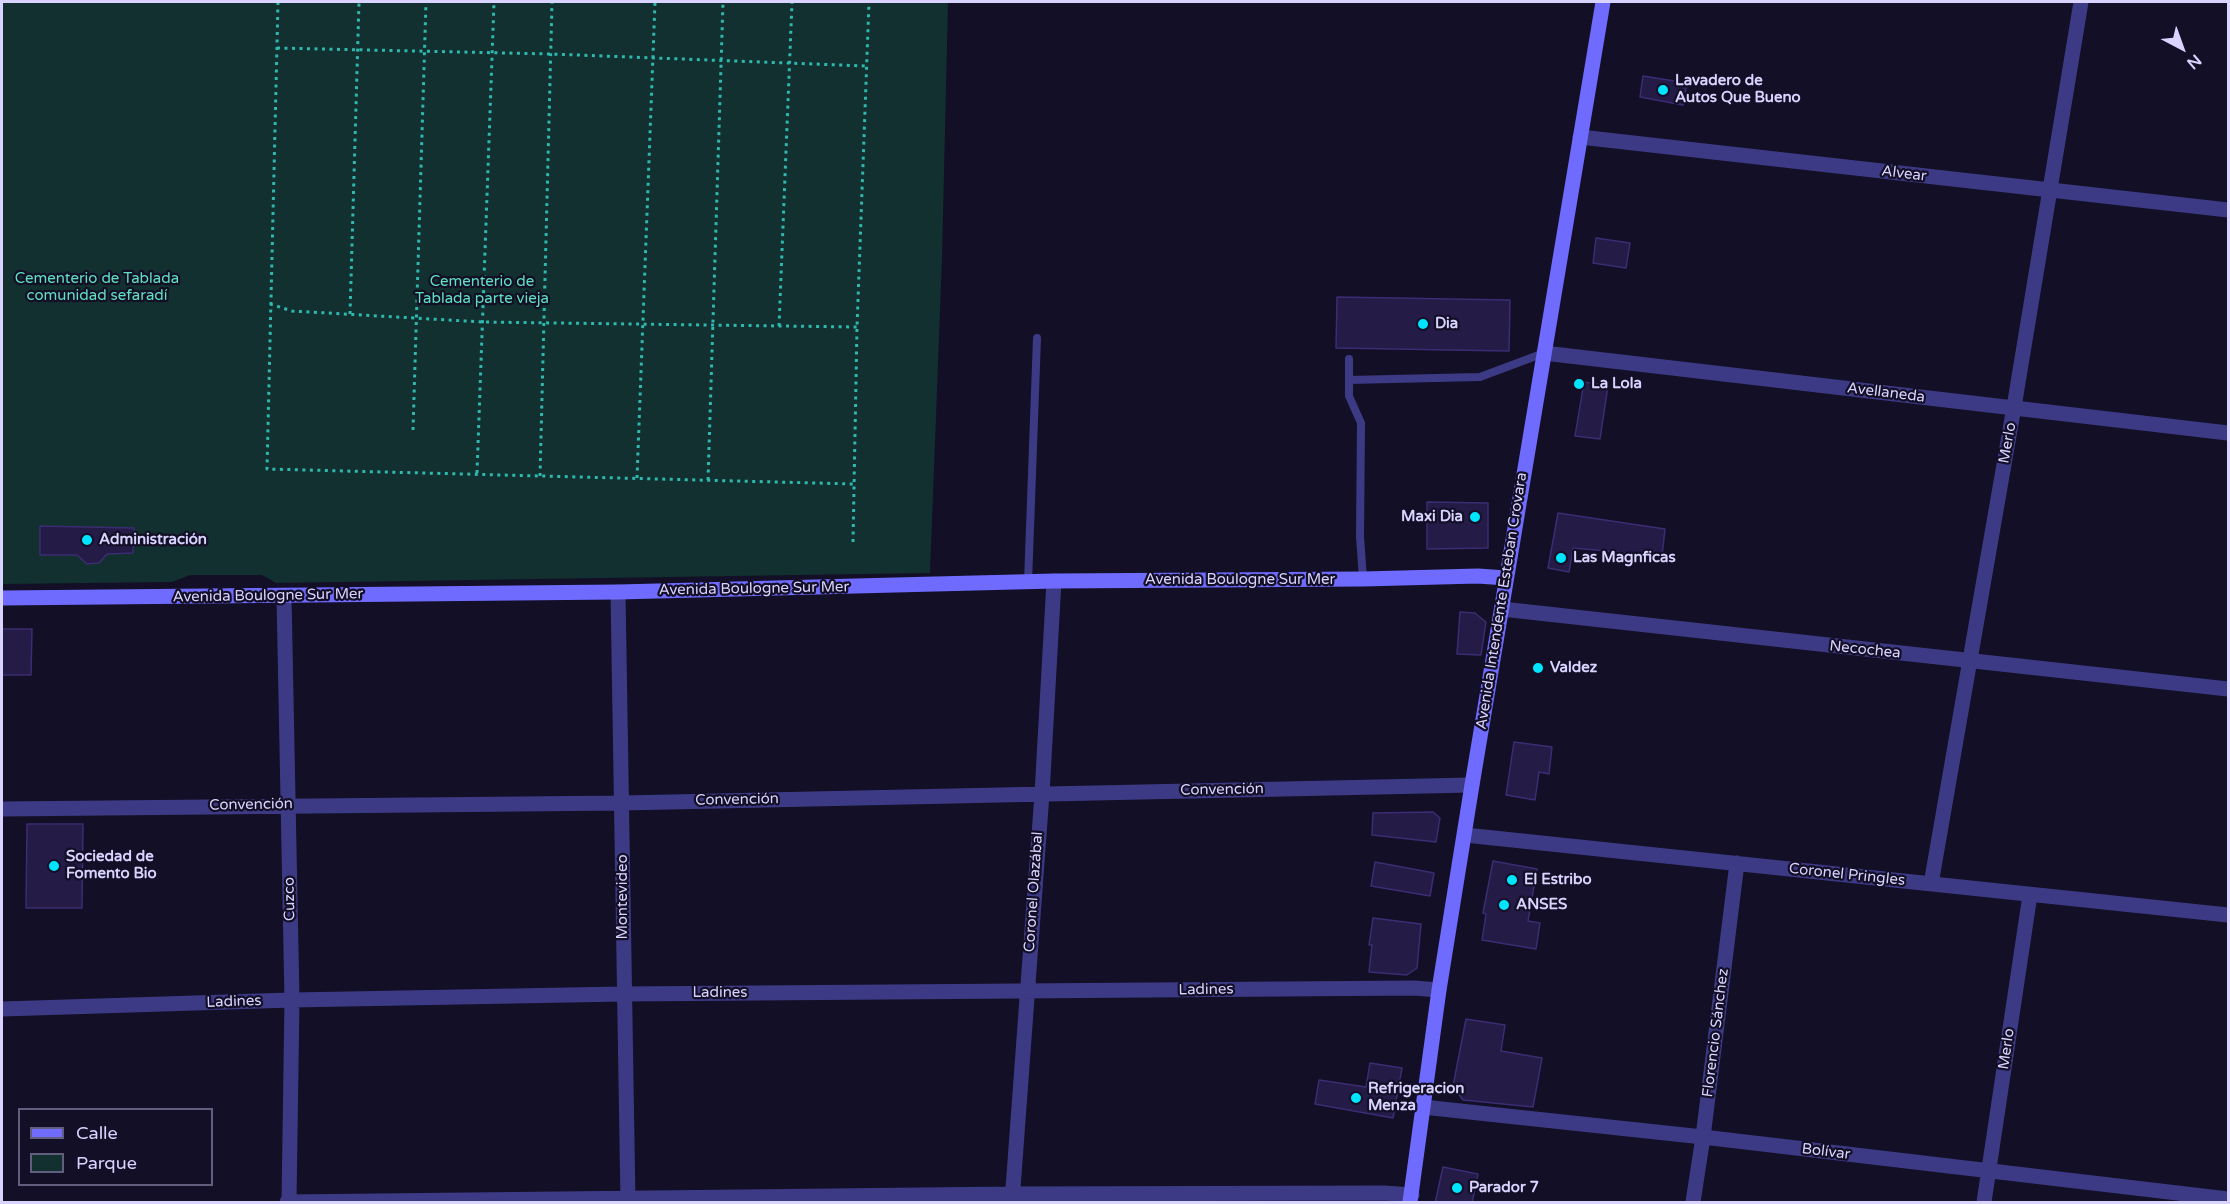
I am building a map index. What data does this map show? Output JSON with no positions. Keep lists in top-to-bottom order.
{
  "streets": {
    "main road": ["Avenida Boulogne Sur Mer", "Avenida Intendente Esteban Crovara"],
    "street": [
      "Alvear",
      "Avellaneda",
      "Merlo",
      "Necochea",
      "Convención",
      "Coronel Pringles",
      "Coronel Olazábal",
      "Montevideo",
      "Cuzco",
      "Ladines",
      "Florencio Sánchez",
      "Bolívar"
    ]
  },
  "crossings": [
    ["Alvear", "Merlo"],
    ["Alvear", "Avenida Intendente Esteban Crovara"],
    ["Avellaneda", "Merlo"],
    ["Avellaneda", "Avenida Intendente Esteban Crovara"],
    ["Merlo", "Necochea"],
    ["Merlo", "Coronel Pringles"],
    ["Merlo", "Bolívar"],
    ["Avenida Boulogne Sur Mer", "Avenida Intendente Esteban Crovara"],
    ["Avenida Boulogne Sur Mer", "Coronel Olazábal"],
    ["Avenida Boulogne Sur Mer", "Montevideo"],
    ["Avenida Boulogne Sur Mer", "Cuzco"],
    ["Avenida Intendente Esteban Crovara", "Necochea"],
    ["Avenida Intendente Esteban Crovara", "Convención"],
    ["Avenida Intendente Esteban Crovara", "Coronel Pringles"],
    ["Avenida Intendente Esteban Crovara", "Ladines"],
    ["Avenida Intendente Esteban Crovara", "Bolívar"],
    ["Convención", "Coronel Olazábal"],
    ["Convención", "Montevideo"],
    ["Convención", "Cuzco"],
    ["Coronel Pringles", "Florencio Sánchez"],
    ["Coronel Olazábal", "Ladines"],
    ["Montevideo", "Ladines"],
    ["Cuzco", "Ladines"],
    ["Florencio Sánchez", "Bolívar"]
  ],
  "parks": ["Cementerio de Tablada comunidad sefaradí", "Cementerio de Tablada parte vieja"],
  "places": [
    "Lavadero de Autos Que Bueno",
    "Dia",
    "La Lola",
    "Maxi Dia",
    "Administración",
    "Las Magnficas",
    "Valdez",
    "Sociedad de Fomento Bio",
    "El Estribo",
    "ANSES",
    "Refrigeracion Menza",
    "Parador 7"
  ],
  "legend": ["Calle", "Parque"],
  "north": "bottom right"
}
